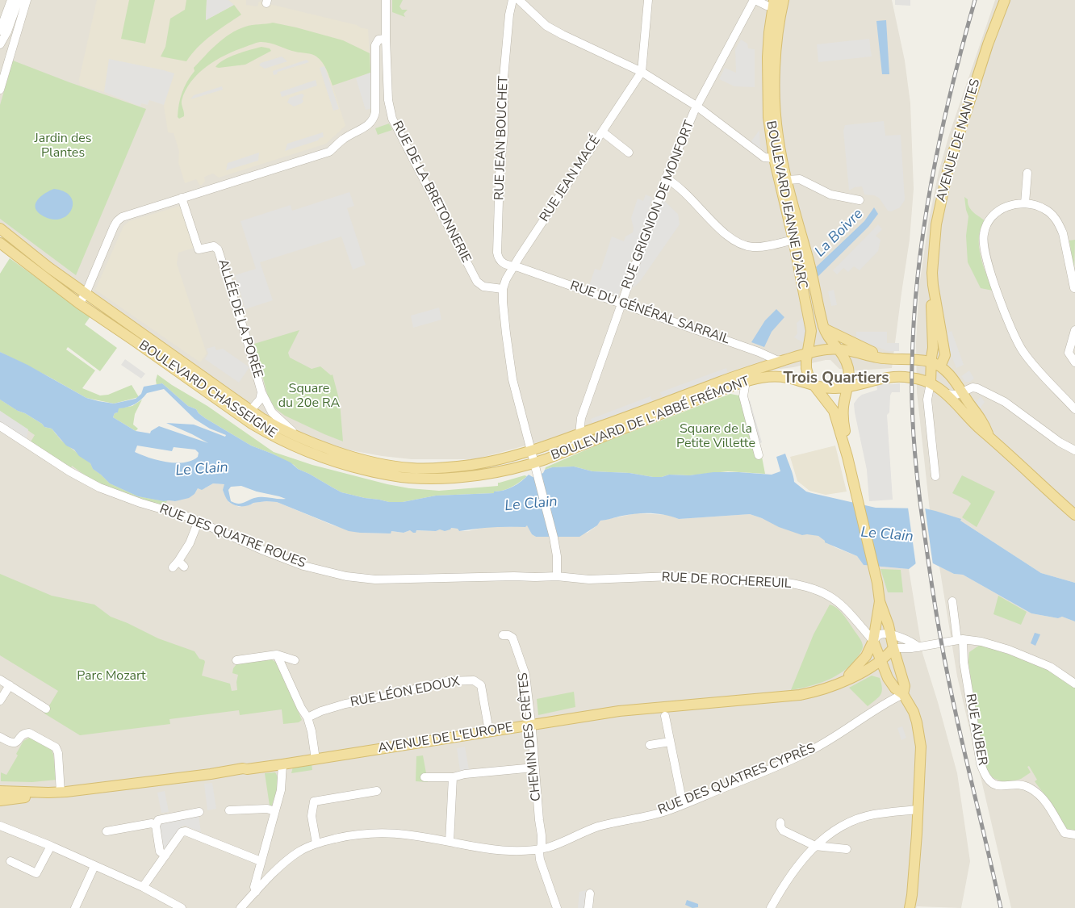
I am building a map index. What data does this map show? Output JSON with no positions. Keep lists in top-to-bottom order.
{
  "streets": {
    "main road": [
      "AVENUE DE NANTES",
      "BOULEVARD JEANNE D’ARC",
      "BOULEVARD CHASSEIGNE",
      "BOULEVARD DE L'ABBÉ FRÉMONT",
      "AVENUE DE L'EUROPE"
    ],
    "street": [
      "RUE JEAN BOUCHET",
      "RUE JEAN MACÉ",
      "RUE DE LA BRETONNERIE",
      "RUE GRIGNION DE MONFORT",
      "RUE DU GÉNÉRAL SARRAIL",
      "ALLÉE DE LA PORÉE",
      "RUE DES QUATRE ROUES",
      "RUE DE ROCHEREUIL",
      "RUE LÉON EDOUX",
      "RUE AUBER",
      "CHEMIN DES CRÊTES",
      "RUE DES QUATRES CYPRÈS"
    ]
  },
  "crossings": [
    ["RUE JEAN BOUCHET", "RUE JEAN MACÉ"],
    ["RUE JEAN BOUCHET", "RUE DU GÉNÉRAL SARRAIL"],
    ["RUE JEAN MACÉ", "RUE DE LA BRETONNERIE"],
    ["RUE JEAN MACÉ", "RUE DU GÉNÉRAL SARRAIL"],
    ["RUE GRIGNION DE MONFORT", "RUE DU GÉNÉRAL SARRAIL"],
    ["RUE GRIGNION DE MONFORT", "BOULEVARD DE L'ABBÉ FRÉMONT"],
    ["BOULEVARD JEANNE D’ARC", "BOULEVARD DE L'ABBÉ FRÉMONT"],
    ["RUE DU GÉNÉRAL SARRAIL", "BOULEVARD DE L'ABBÉ FRÉMONT"],
    ["ALLÉE DE LA PORÉE", "BOULEVARD CHASSEIGNE"],
    ["BOULEVARD CHASSEIGNE", "BOULEVARD DE L'ABBÉ FRÉMONT"],
    ["RUE DES QUATRE ROUES", "RUE DE ROCHEREUIL"],
    ["RUE DE ROCHEREUIL", "AVENUE DE L'EUROPE"],
    ["RUE LÉON EDOUX", "AVENUE DE L'EUROPE"],
    ["CHEMIN DES CRÊTES", "AVENUE DE L'EUROPE"],
    ["CHEMIN DES CRÊTES", "RUE DES QUATRES CYPRÈS"]
  ],
  "districts": ["Trois Quartiers"],
  "water": ["La Boivre", "Le Clain"],
  "parks": [
    "Jardin des Plantes",
    "Square du 20e RA",
    "Square de la Petite Villette",
    "Parc Mozart"
  ]
}
